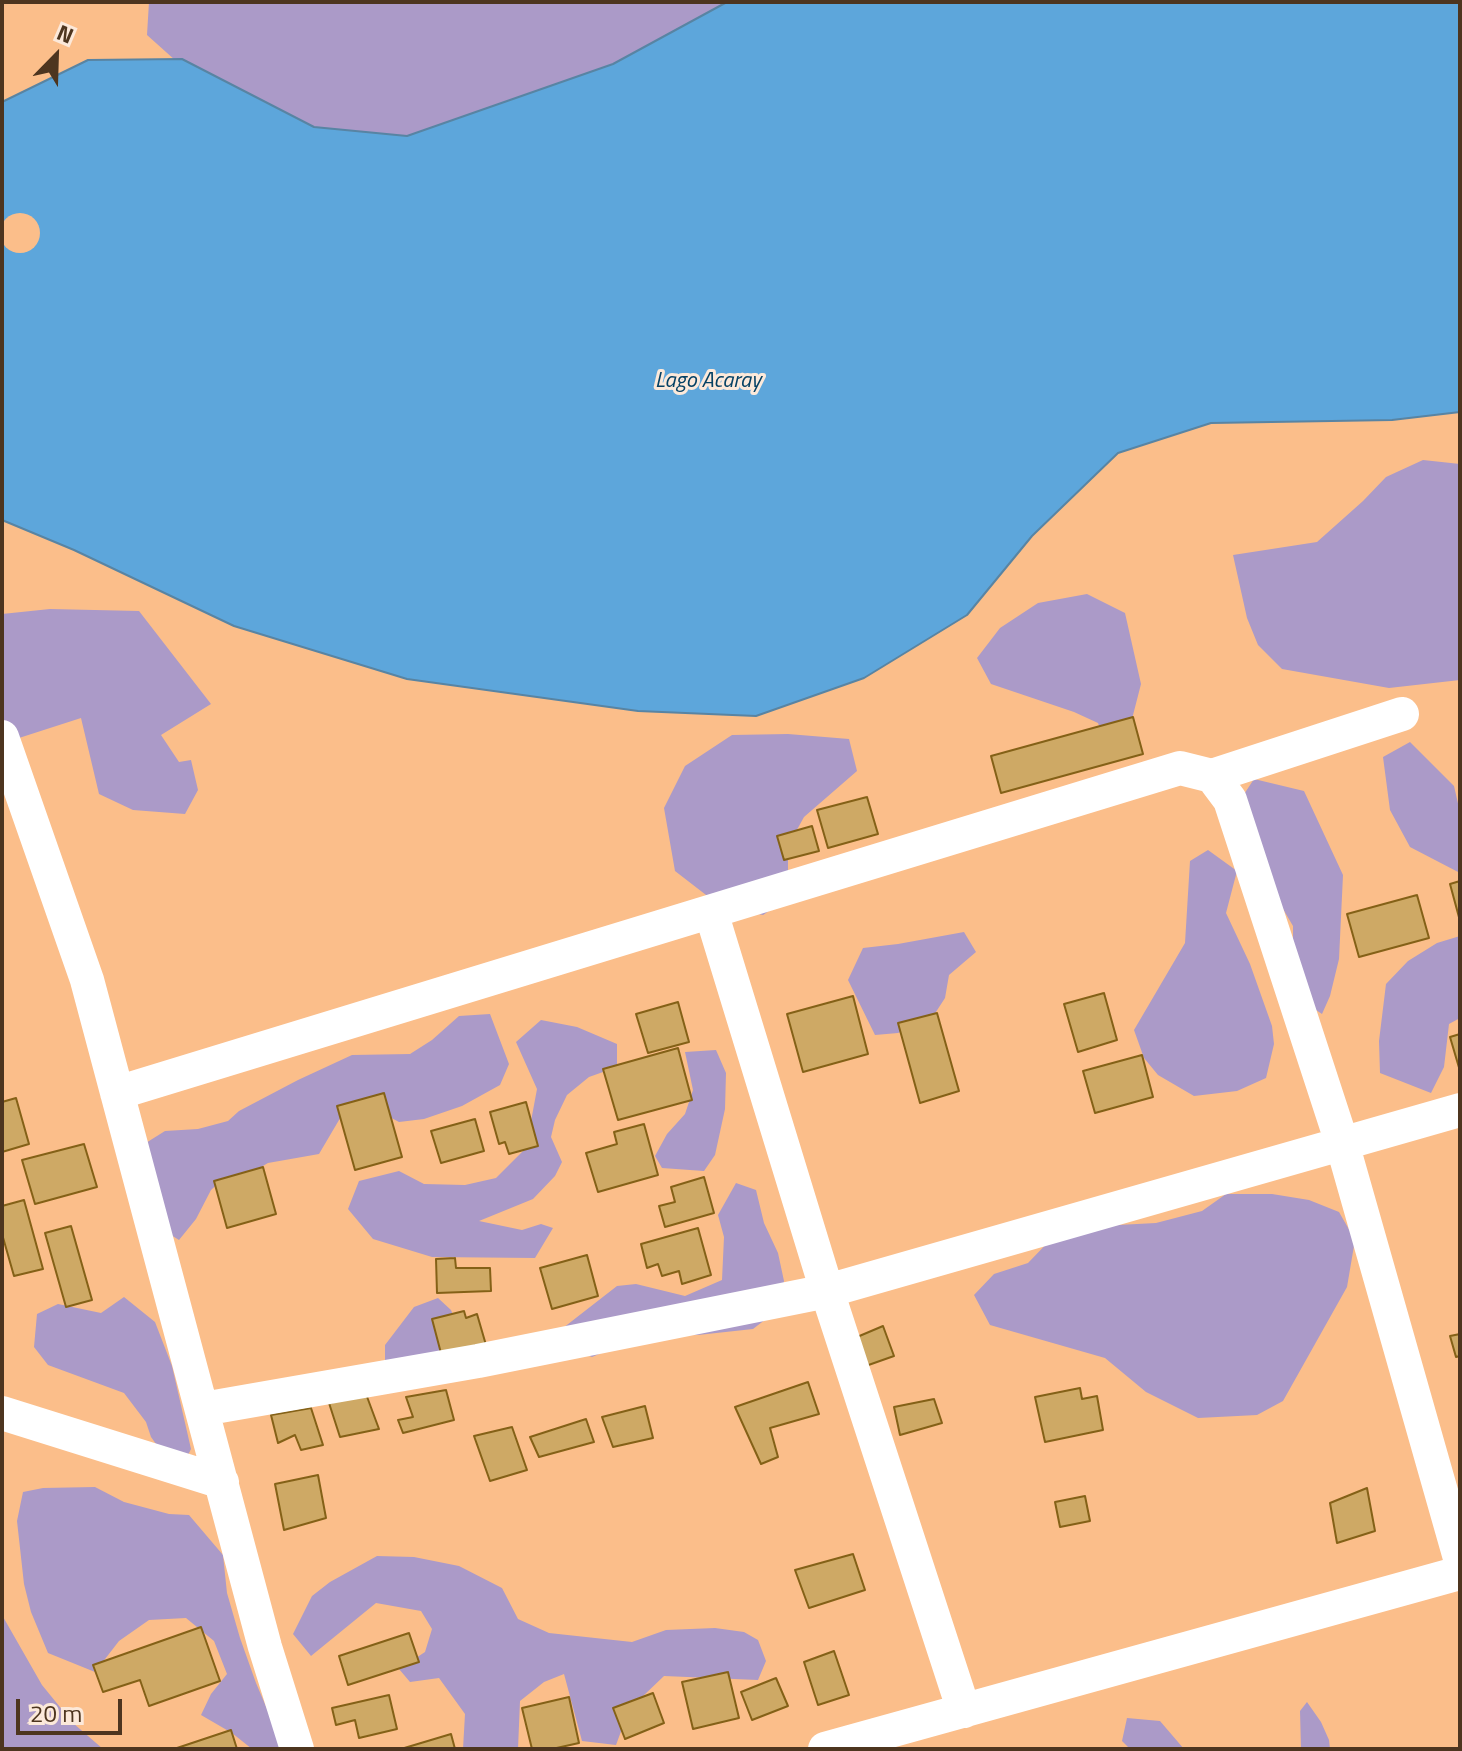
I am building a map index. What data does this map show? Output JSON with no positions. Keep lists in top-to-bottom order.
{
  "water": ["Lago Acaray"],
  "scale_bar": "20 m",
  "north": "top right"
}
